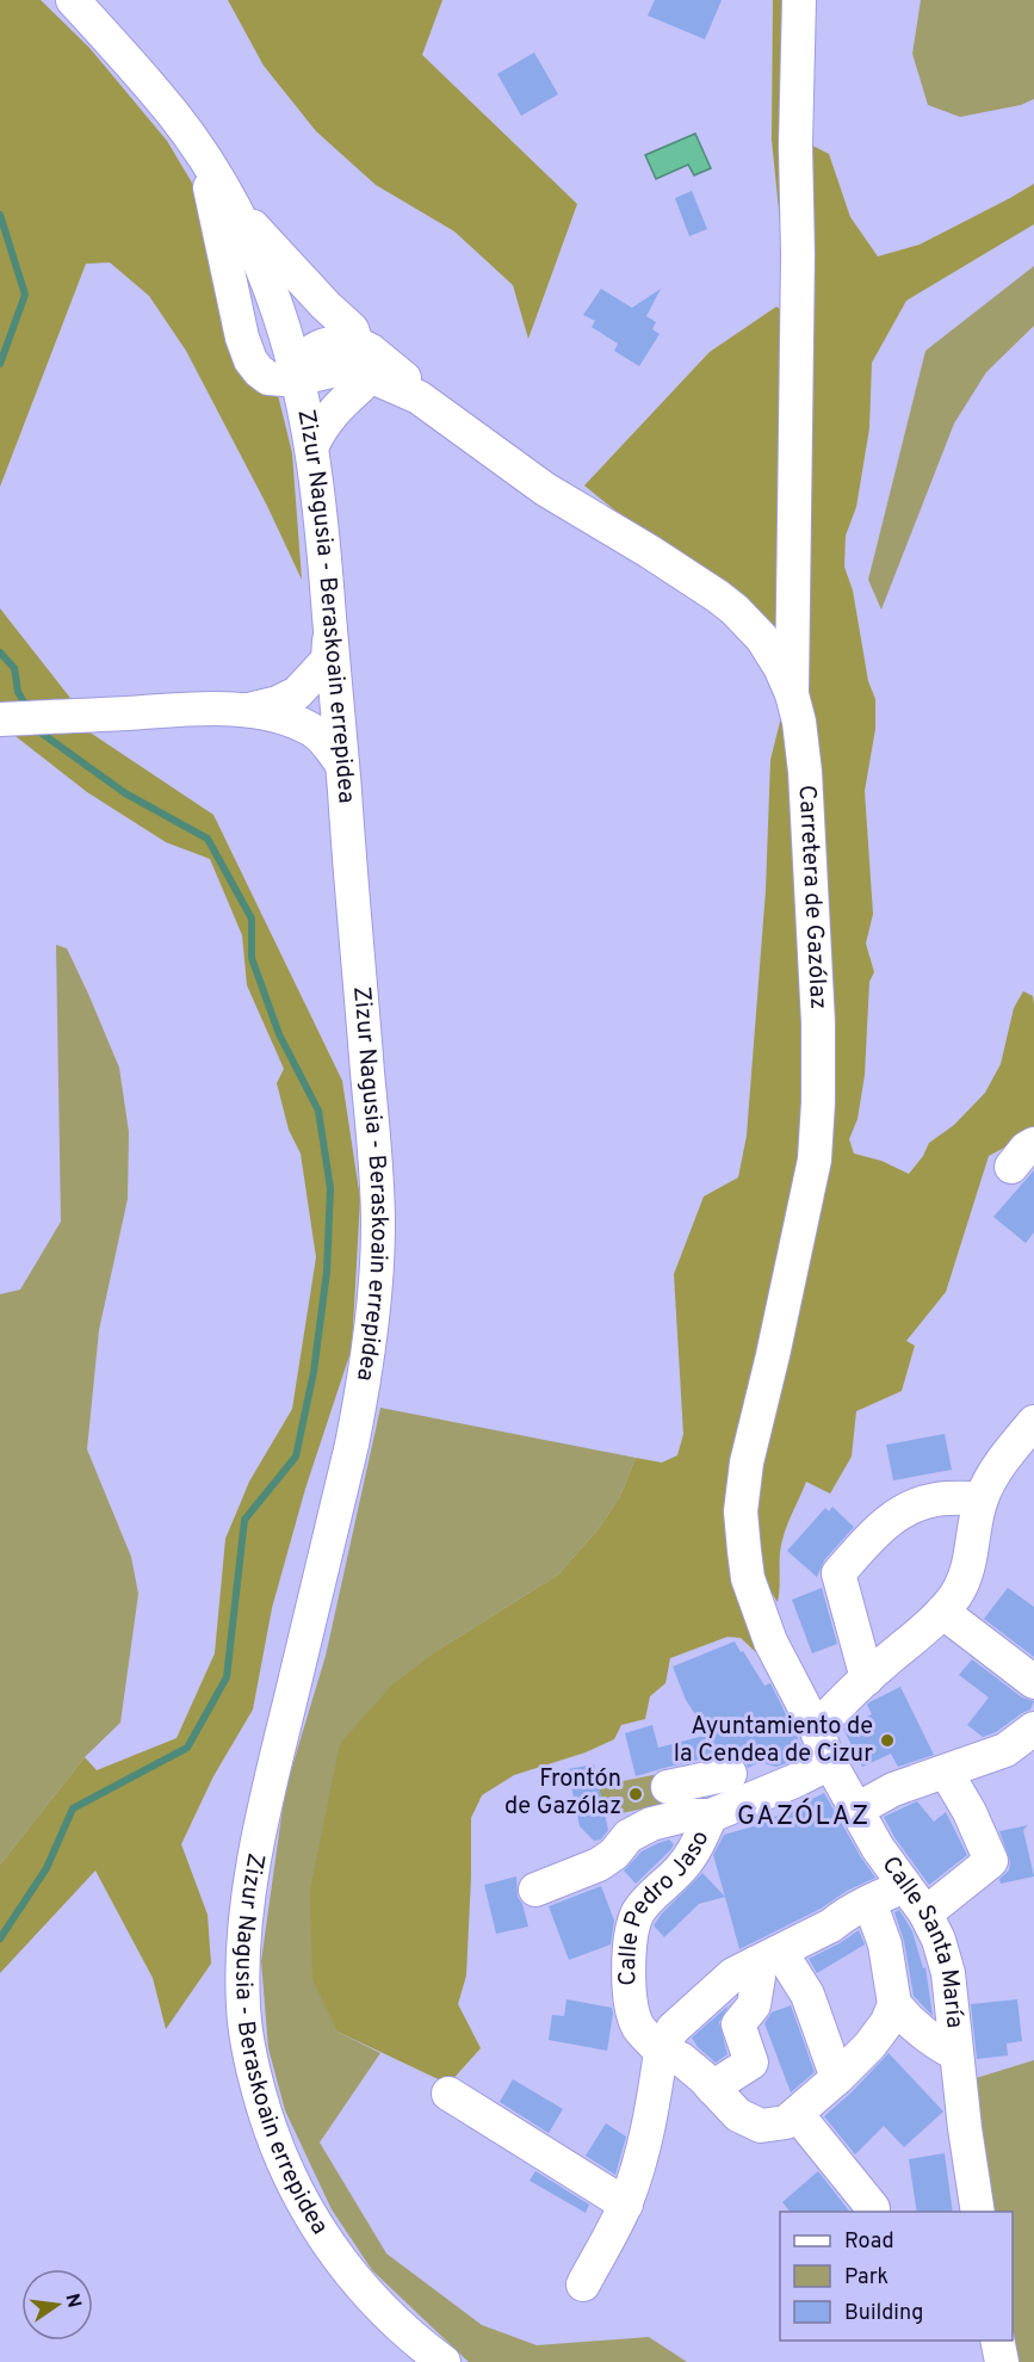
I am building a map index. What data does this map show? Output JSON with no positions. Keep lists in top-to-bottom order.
{
  "streets": {
    "street": [
      "Zizur Nagusia - Beraskoain errepidea",
      "Carretera de Gazólaz",
      "Calle Pedro Jaso",
      "Calle Santa María"
    ]
  },
  "crossings": [
    ["Carretera de Gazólaz", "Calle Santa María"]
  ],
  "districts": ["GAZÓLAZ"],
  "places": ["Ayuntamiento de la Cendea de Cizur", "Frontón de Gazólaz"],
  "legend": ["Road", "Park", "Building"],
  "north": "right"
}
